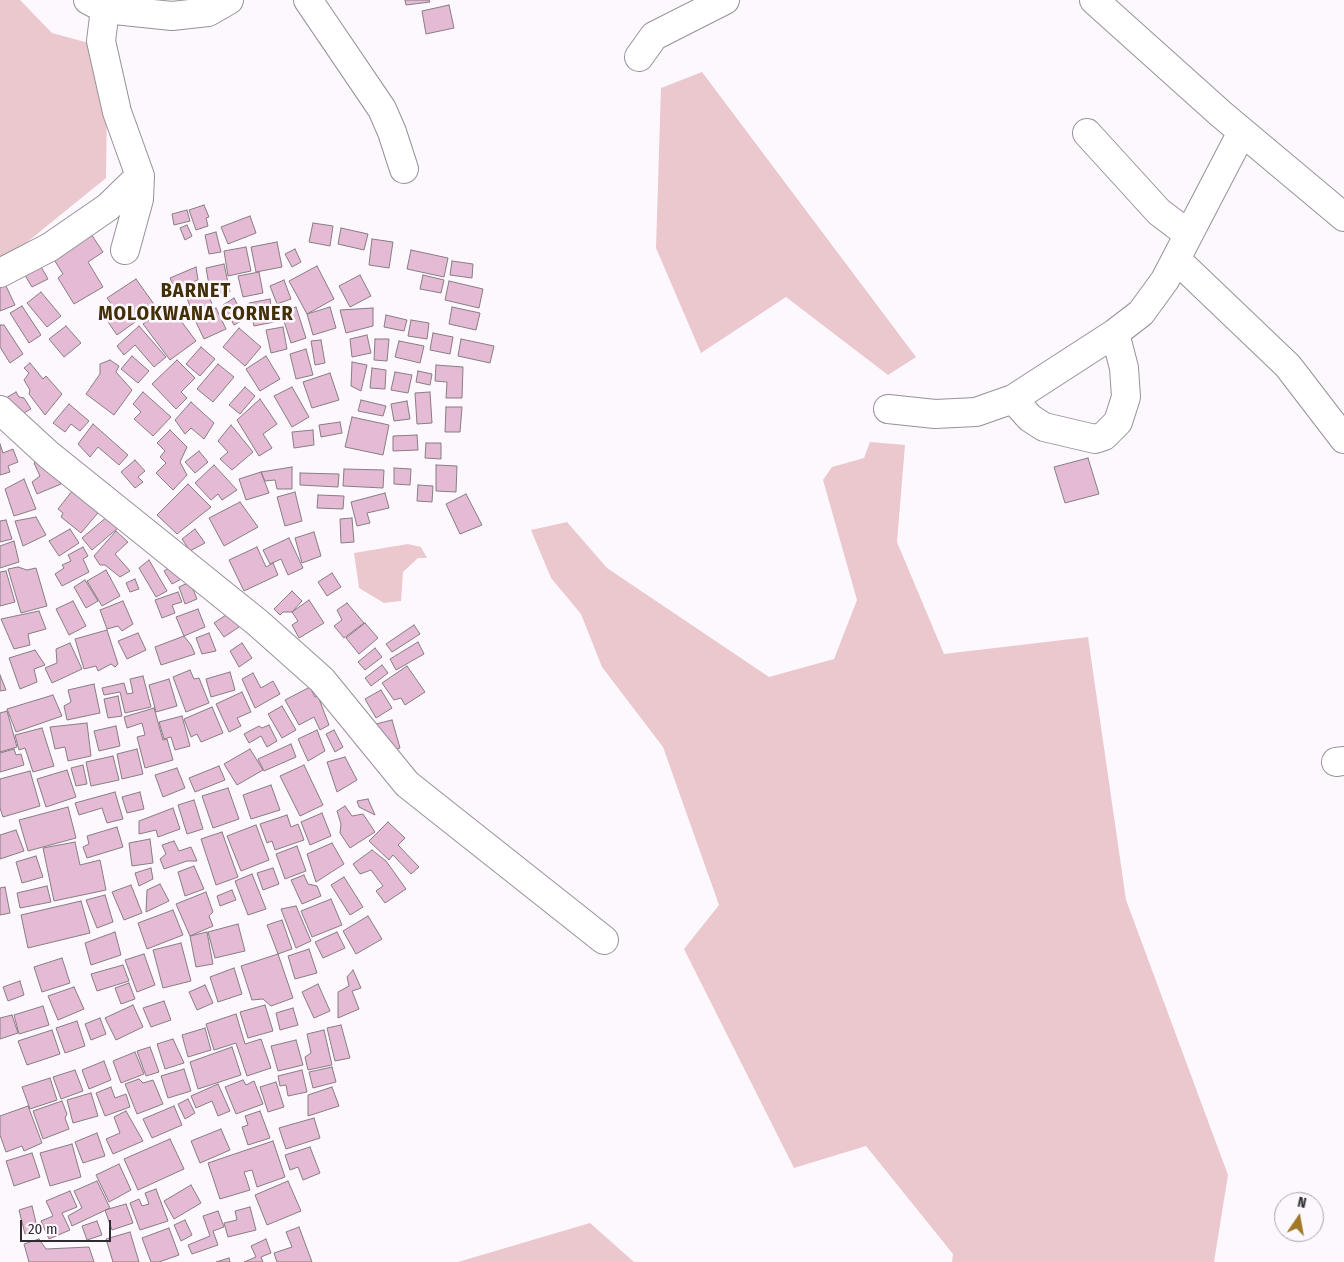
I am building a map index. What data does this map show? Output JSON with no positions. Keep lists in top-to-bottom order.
{
  "districts": ["BARNET MOLOKWANA CORNER"],
  "scale_bar": "20 m",
  "north": "top"
}
